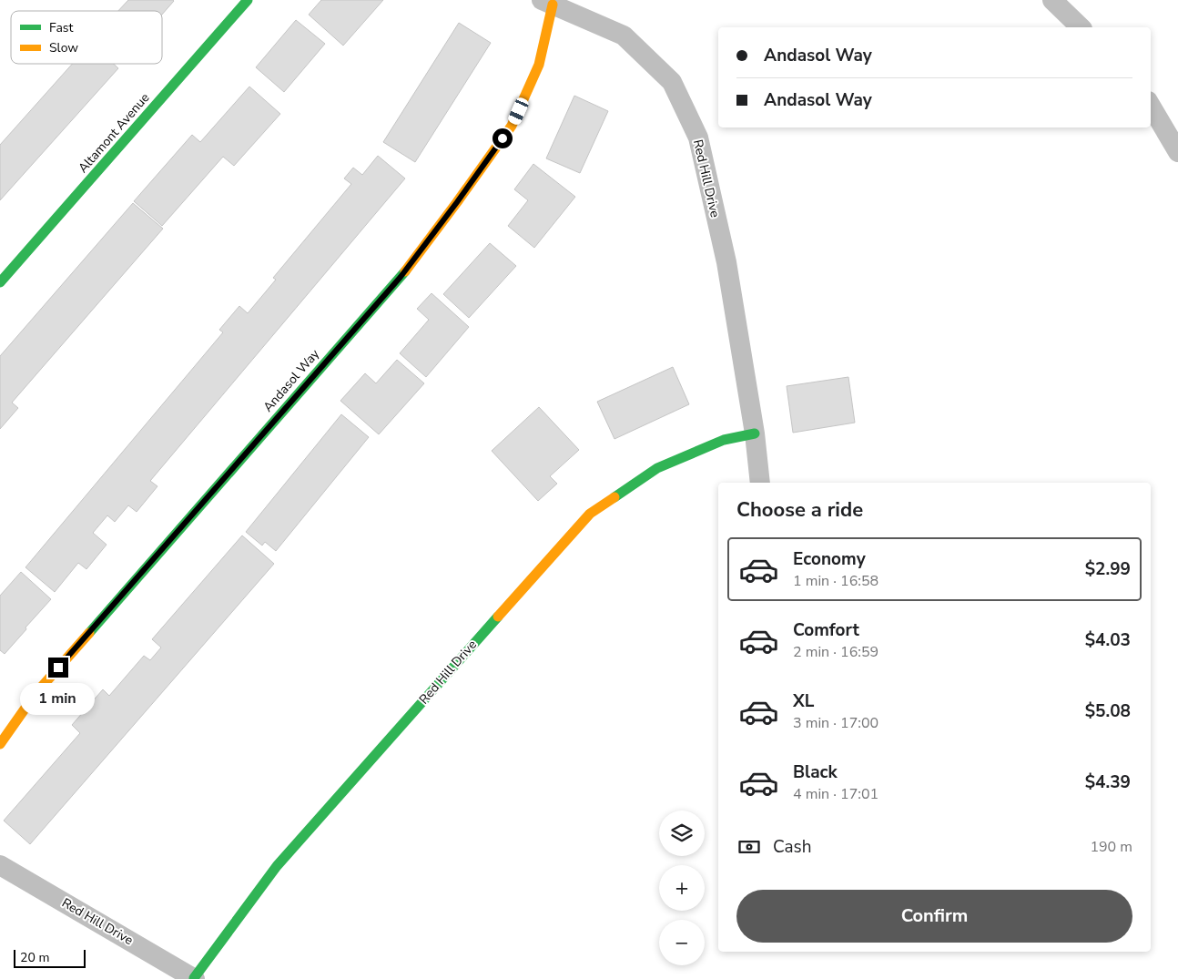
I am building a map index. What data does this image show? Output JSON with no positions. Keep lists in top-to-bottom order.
{
  "streets": {
    "street": ["Altamont Avenue", "Red Hill Drive", "Andasol Way"]
  },
  "crossings": [
    ["Red Hill Drive", "Andasol Way"]
  ],
  "legend": ["Fast", "Slow"],
  "scale_bar": "20 m",
  "page": {
    "banner": ["Andasol Way", "Andasol Way"],
    "heading": "Choose a ride",
    "list": [
      {
        "name": "Economy",
        "note": "1 min · 16:58",
        "value": "$2.99"
      },
      {
        "name": "Comfort",
        "note": "2 min · 16:59",
        "value": "$4.03"
      },
      {
        "name": "XL",
        "note": "3 min · 17:00",
        "value": "$5.08"
      },
      {
        "name": "Black",
        "note": "4 min · 17:01",
        "value": "$4.39"
      }
    ],
    "bubble": "1 min",
    "map_buttons": ["+", "−"],
    "pay": ["Cash", "190 m"],
    "buttons": "Confirm",
    "scale": "20 m"
  }
}
